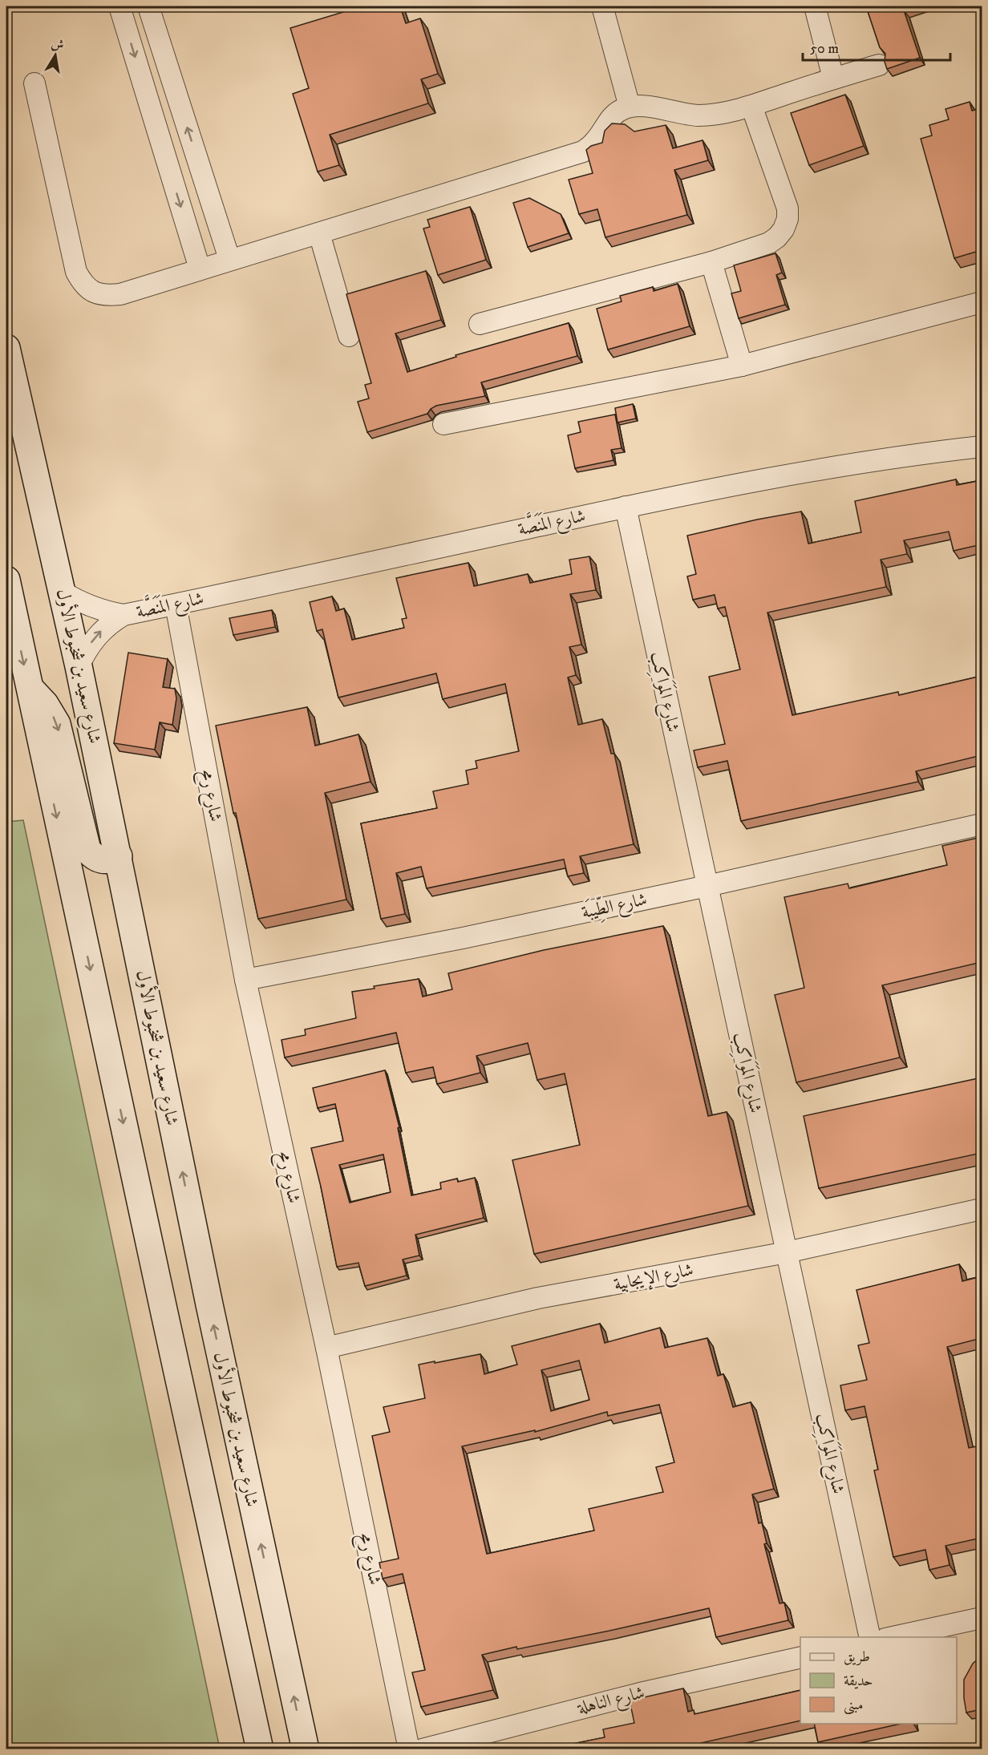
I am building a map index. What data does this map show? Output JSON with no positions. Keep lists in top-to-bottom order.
{
  "streets": {
    "main road": ["شارع سعيد بن شخبوط الأول"],
    "street": [
      "شارع المَنَصَّة",
      "شارع المَوَاكِب",
      "شارع رمح",
      "شارع الطِّيبَة",
      "شارع الإيجابية",
      "شارع الناهلة"
    ]
  },
  "crossings": [
    ["شارع المَنَصَّة", "شارع سعيد بن شخبوط الأول"],
    ["شارع المَنَصَّة", "شارع المَوَاكِب"],
    ["شارع المَنَصَّة", "شارع رمح"],
    ["شارع المَوَاكِب", "شارع الطِّيبَة"],
    ["شارع المَوَاكِب", "شارع الإيجابية"],
    ["شارع رمح", "شارع الطِّيبَة"],
    ["شارع رمح", "شارع الإيجابية"]
  ],
  "legend": ["طريق", "حديقة", "مبنى"],
  "scale_bar": "50 m",
  "north": "top"
}
